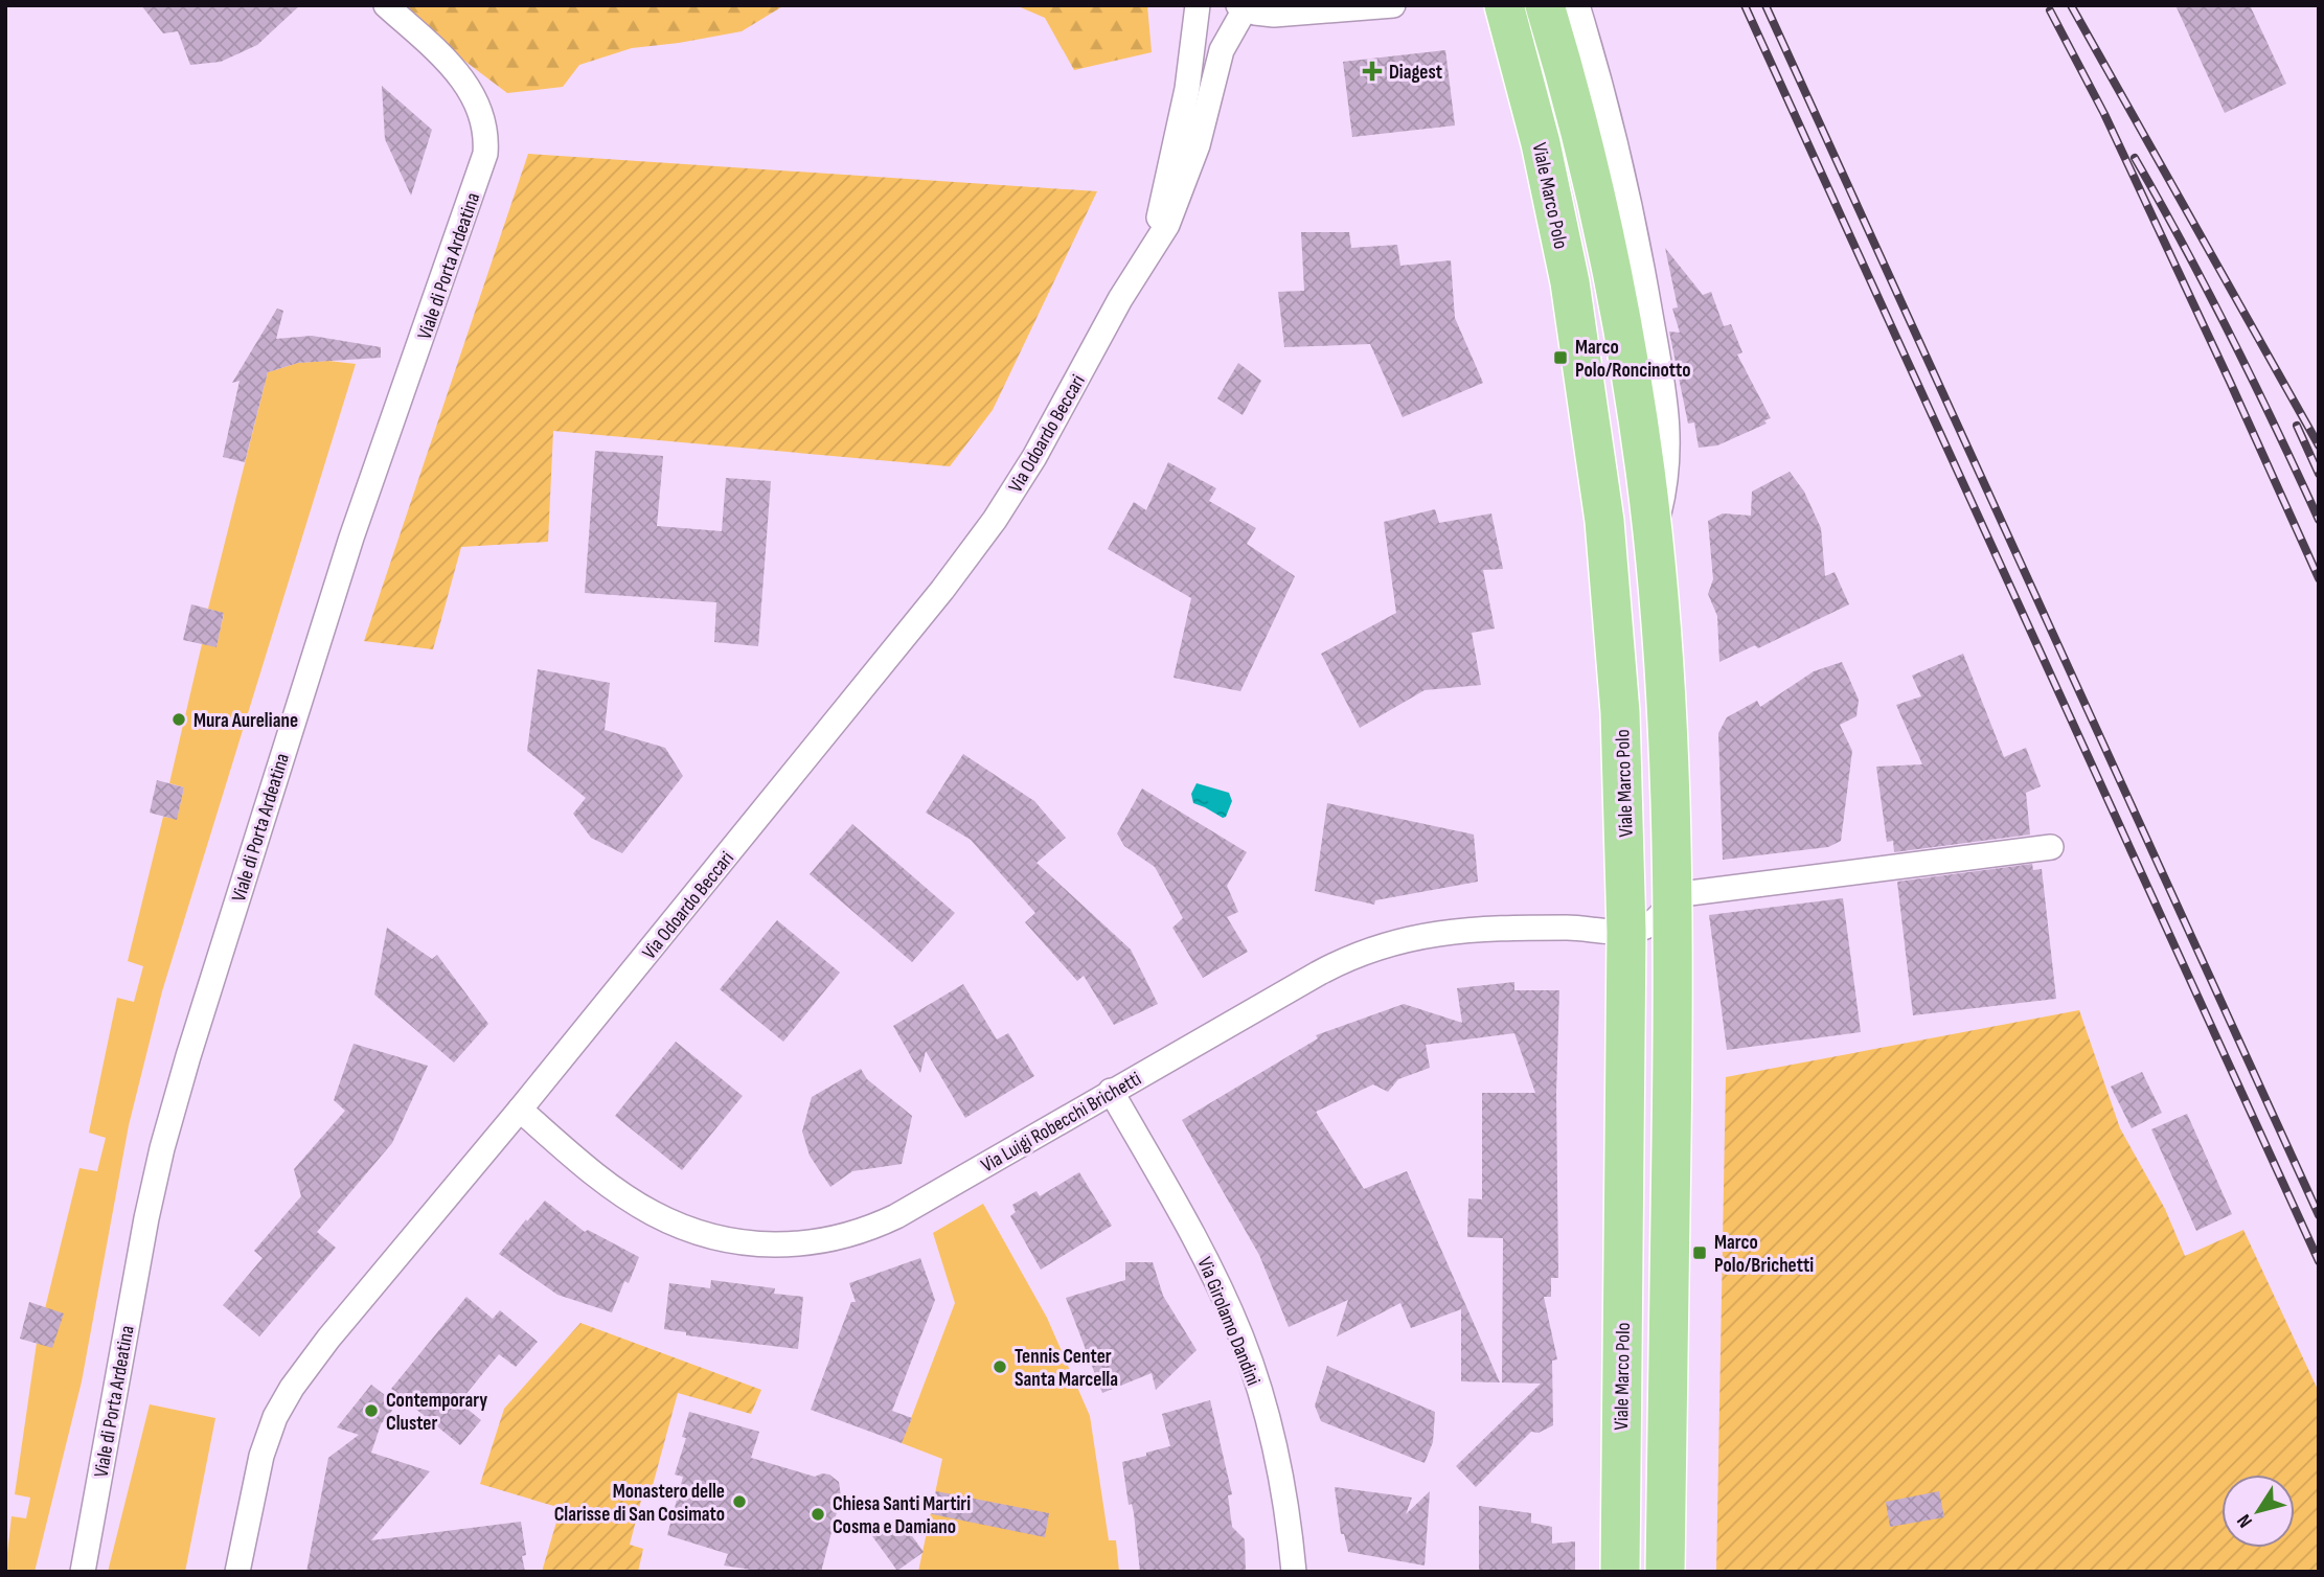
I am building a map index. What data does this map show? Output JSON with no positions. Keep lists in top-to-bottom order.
{
  "streets": {
    "main road": ["Viale Marco Polo"],
    "street": [
      "Viale di Porta Ardeatina",
      "Via Odoardo Beccari",
      "Via Luigi Robecchi Brichetti",
      "Via Girolamo Dandini"
    ]
  },
  "crossings": [
    ["Viale Marco Polo", "Via Luigi Robecchi Brichetti"],
    ["Via Odoardo Beccari", "Via Luigi Robecchi Brichetti"],
    ["Via Luigi Robecchi Brichetti", "Via Girolamo Dandini"]
  ],
  "places": {
    "health": ["Diagest"],
    "transit": ["Marco Polo/Roncinotto", "Marco Polo/Brichetti"],
    "other": [
      "Mura Aureliane",
      "Tennis Center Santa Marcella",
      "Contemporary Cluster",
      "Monastero delle Clarisse di San Cosimato",
      "Chiesa Santi Martiri Cosma e Damiano"
    ]
  },
  "north": "bottom left"
}
